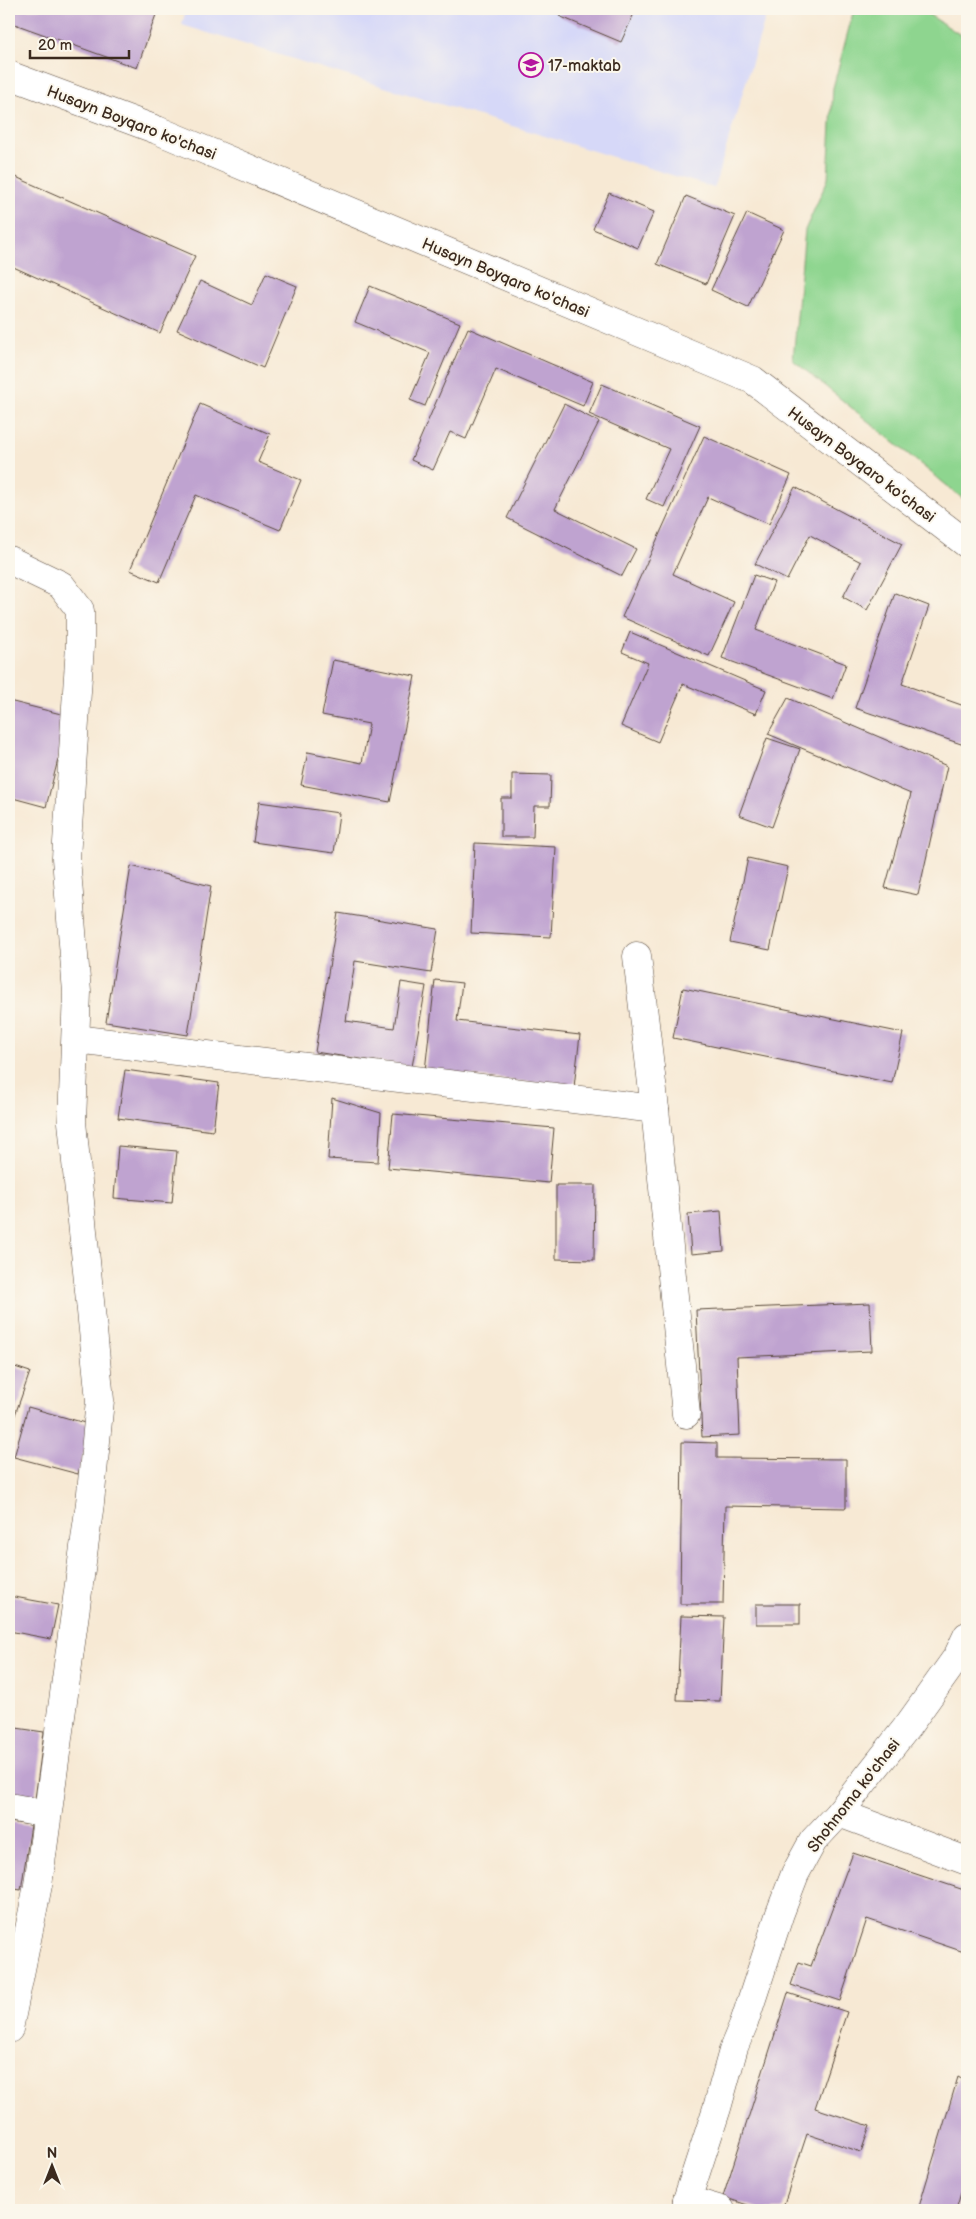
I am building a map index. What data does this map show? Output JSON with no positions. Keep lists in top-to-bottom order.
{
  "streets": {
    "street": ["Husayn Boyqaro ko'chasi", "Shohnoma ko'chasi"]
  },
  "places": {
    "school or university": ["17-maktab"]
  },
  "scale_bar": "20 m",
  "north": "top"
}
